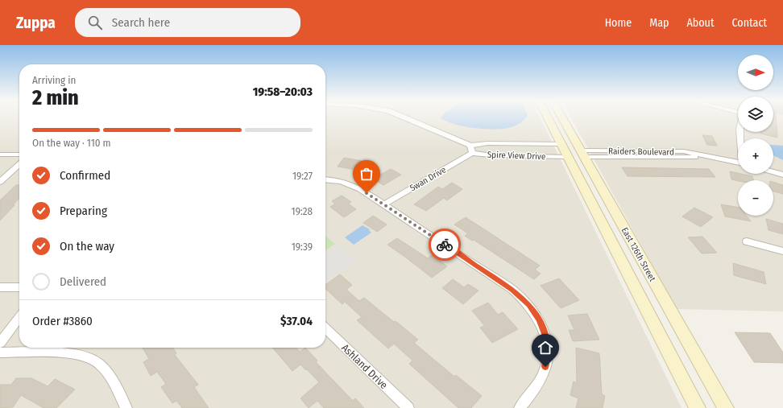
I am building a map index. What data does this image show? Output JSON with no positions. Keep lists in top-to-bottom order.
{
  "streets": {
    "main road": ["East 126th Street"],
    "street": [
      "Raiders Boulevard",
      "Spire View Drive",
      "Swan Drive",
      "Ashland Drive"
    ]
  },
  "crossings": [
    ["Raiders Boulevard", "East 126th Street"],
    ["Spire View Drive", "Swan Drive"],
    ["Spire View Drive", "East 126th Street"]
  ],
  "north": "right",
  "page": {
    "header": "Zuppa",
    "search": "Search here",
    "nav": [
      "Home",
      "Map",
      "About",
      "Contact"
    ],
    "map_buttons": ["+", "−"],
    "heading": ["2 min", "Arriving in", "19:58–20:03"],
    "panel": ["Order #3860", "$37.04"],
    "bar": "On the way · 110 m",
    "list": [
      ["Confirmed", "19:27"],
      ["Preparing", "19:28"],
      ["On the way", "19:39"],
      "Delivered"
    ]
  }
}
